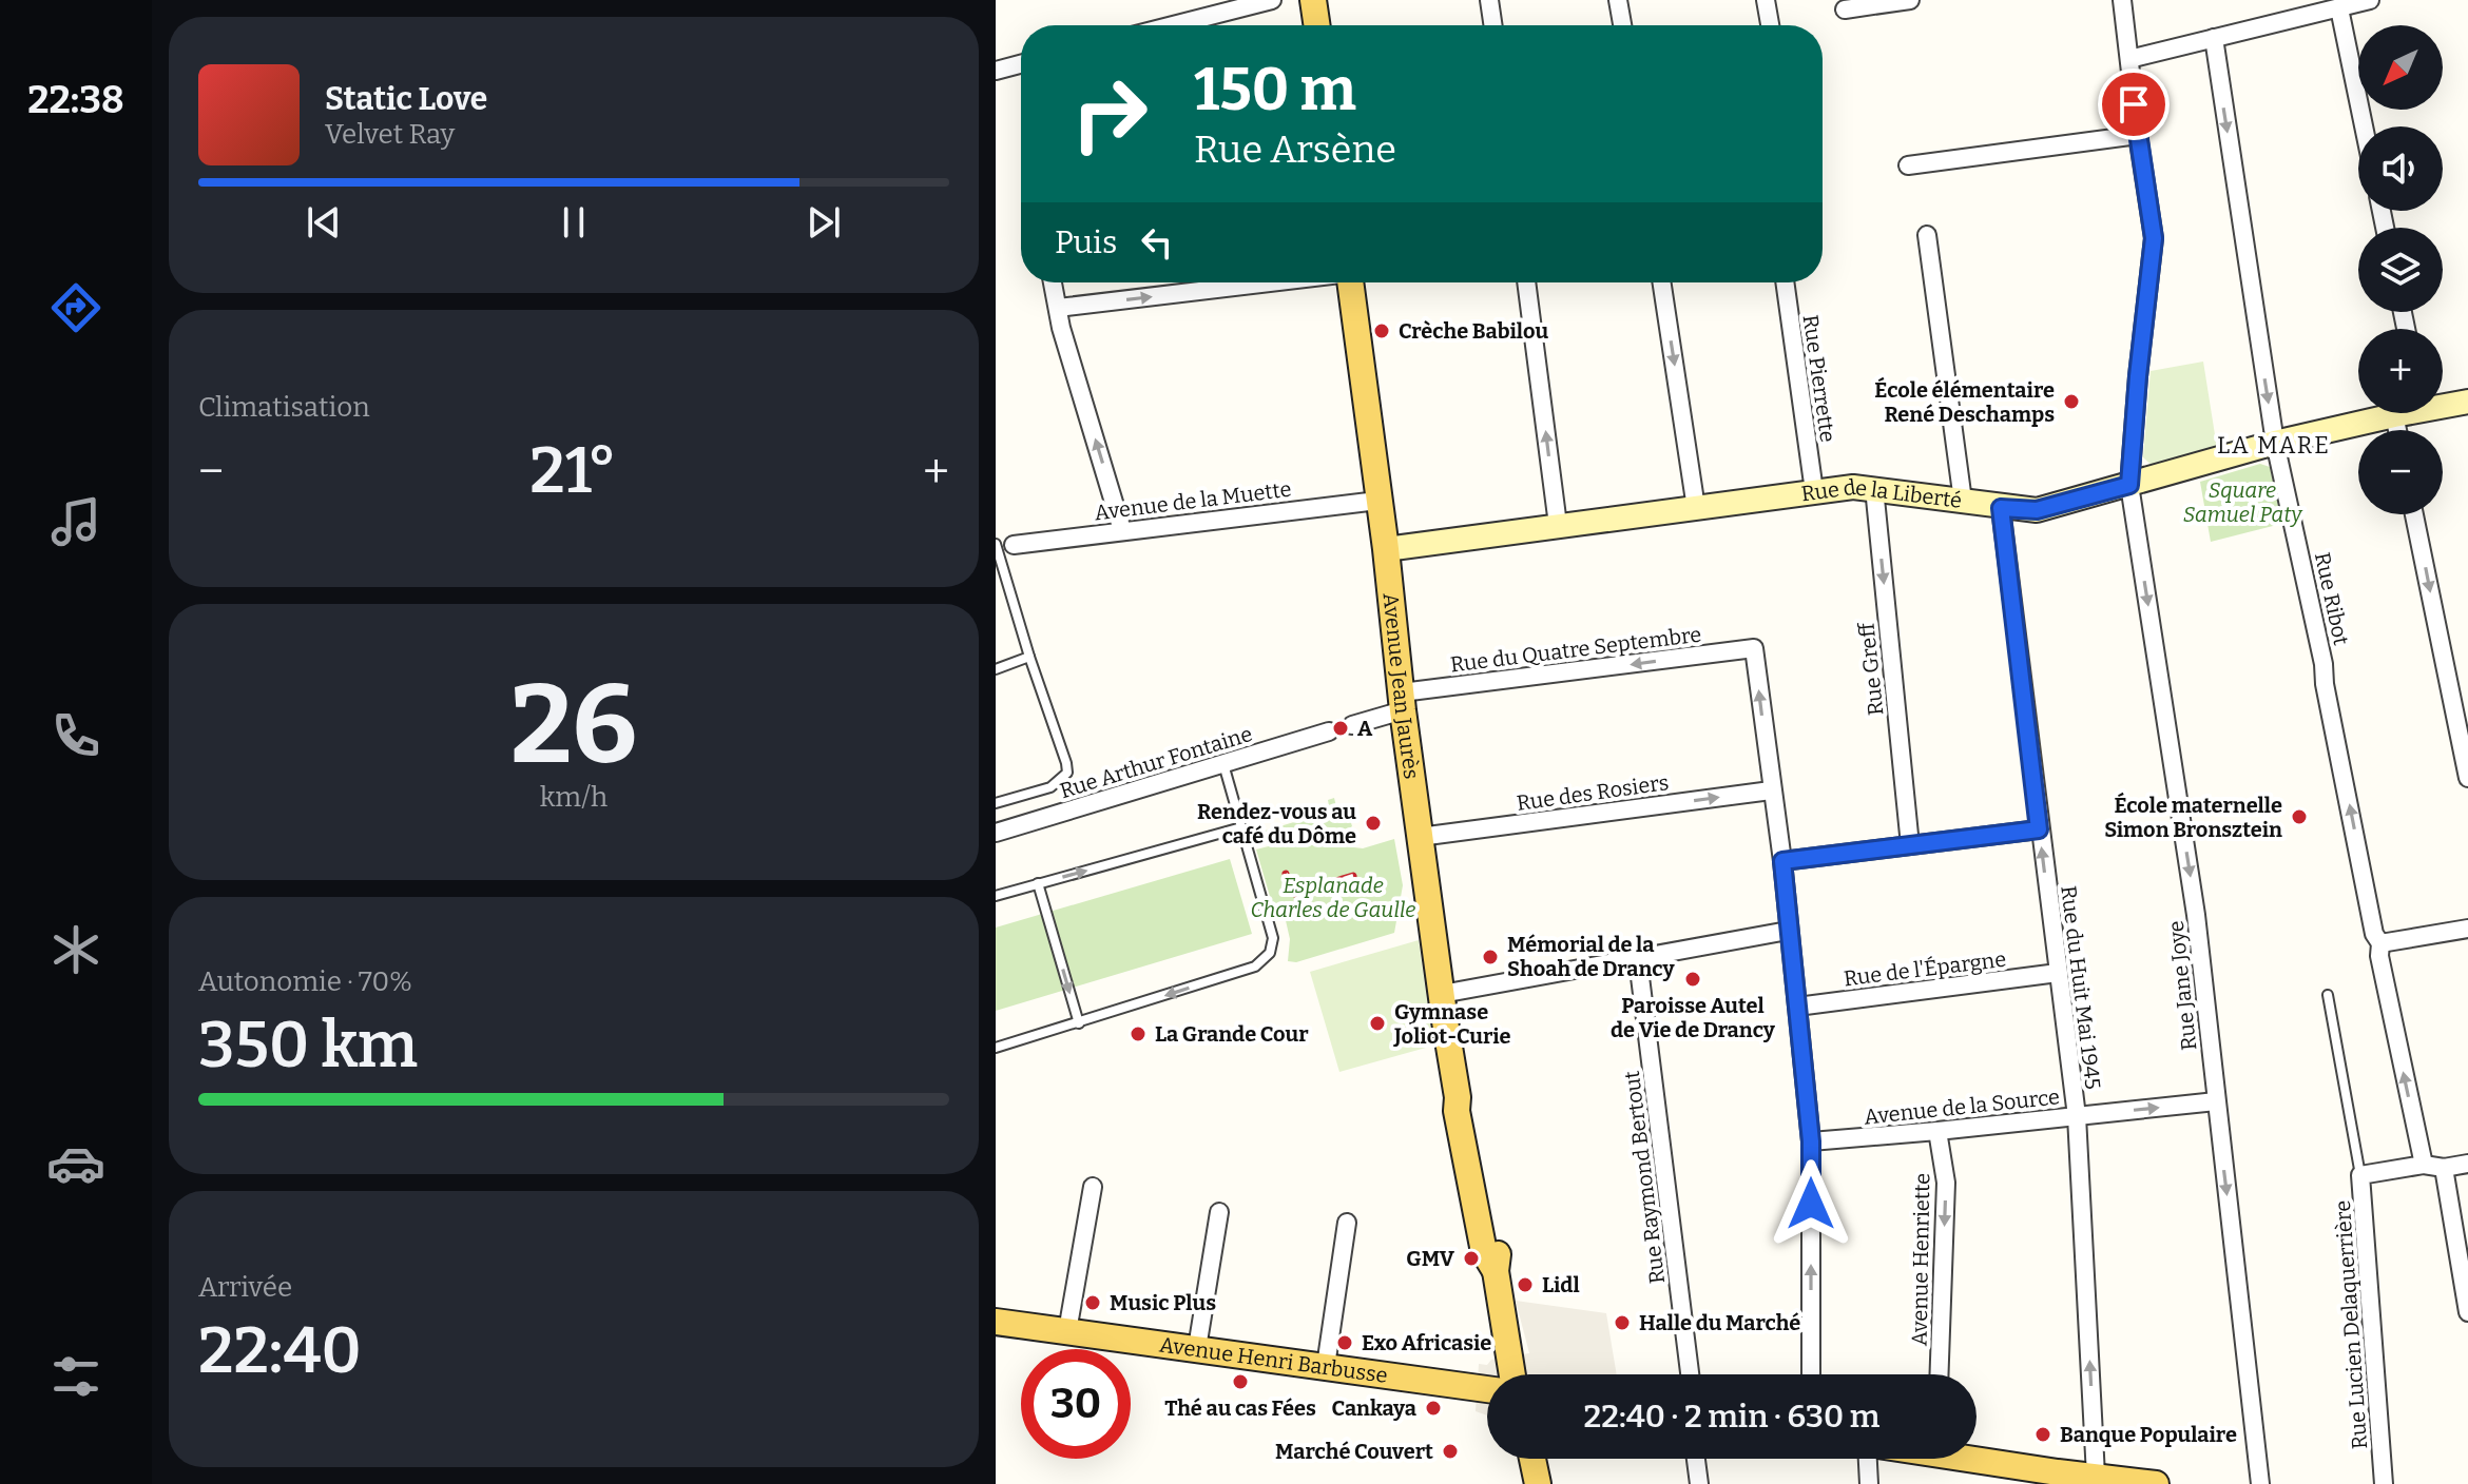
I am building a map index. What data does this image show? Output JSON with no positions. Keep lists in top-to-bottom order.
{
  "streets": {
    "main road": ["Avenue Jean Jaurès", "Avenue Henri Barbusse"],
    "street": [
      "Rue Pierrette",
      "Rue de la Liberté",
      "Avenue de la Muette",
      "Rue Ribot",
      "Rue du Quatre Septembre",
      "Rue Greff",
      "Rue Arthur Fontaine",
      "Rue des Rosiers",
      "Rue de l'Épargne",
      "Rue Jane Joye",
      "Rue du Huit Mai 1945",
      "Avenue de la Source",
      "Rue Raymond Bertout",
      "Avenue Henriette",
      "Rue Lucien Delaquerrière"
    ]
  },
  "crossings": [
    ["Rue Pierrette", "Rue de la Liberté"],
    ["Rue de la Liberté", "Rue Ribot"],
    ["Rue de la Liberté", "Rue Greff"],
    ["Rue de la Liberté", "Avenue Jean Jaurès"],
    ["Rue de la Liberté", "Rue Jane Joye"],
    ["Rue de la Liberté", "Rue du Huit Mai 1945"],
    ["Avenue de la Muette", "Avenue Jean Jaurès"],
    ["Rue Ribot", "Rue Lucien Delaquerrière"],
    ["Rue du Quatre Septembre", "Avenue Jean Jaurès"],
    ["Rue du Quatre Septembre", "Rue des Rosiers"],
    ["Avenue Jean Jaurès", "Rue des Rosiers"],
    ["Rue de l'Épargne", "Rue du Huit Mai 1945"],
    ["Rue Jane Joye", "Avenue de la Source"],
    ["Rue du Huit Mai 1945", "Avenue de la Source"],
    ["Avenue de la Source", "Avenue Henriette"]
  ],
  "one_way": ["Rue Greff", "Rue Jane Joye", "Rue du Huit Mai 1945"],
  "districts": ["LA MARE"],
  "parks": ["Square Samuel Paty", "Esplanade Charles de Gaulle"],
  "places": [
    "Crèche Babilou",
    "École élémentaire René Deschamps",
    "A",
    "École maternelle Simon Bronsztein",
    "Rendez-vous au café du Dôme",
    "Mémorial de la Shoah de Drancy",
    "Paroisse Autel de Vie de Drancy",
    "Gymnase Joliot-Curie",
    "La Grande Cour",
    "GMV",
    "Lidl",
    "Music Plus",
    "Halle du Marché",
    "Exo Africasie",
    "Thé au cas Fées",
    "Cankaya",
    "Banque Populaire",
    "Marché Couvert"
  ],
  "north": "bottom left",
  "page": {
    "tabs": "22:38",
    "map_buttons": ["+", "−"],
    "turn": ["150 m", "Rue Arsène"],
    "song": ["Static Love", "Velvet Ray"],
    "then": "Puis",
    "tile": [
      "Climatisation",
      ["26", "km/h"],
      ["Autonomie · 70%", "350 km"],
      ["Arrivée", "22:40"]
    ],
    "heat": ["−", "21°", "+"],
    "limit": "30",
    "trip": "22:40 · 2 min · 630 m"
  }
}
